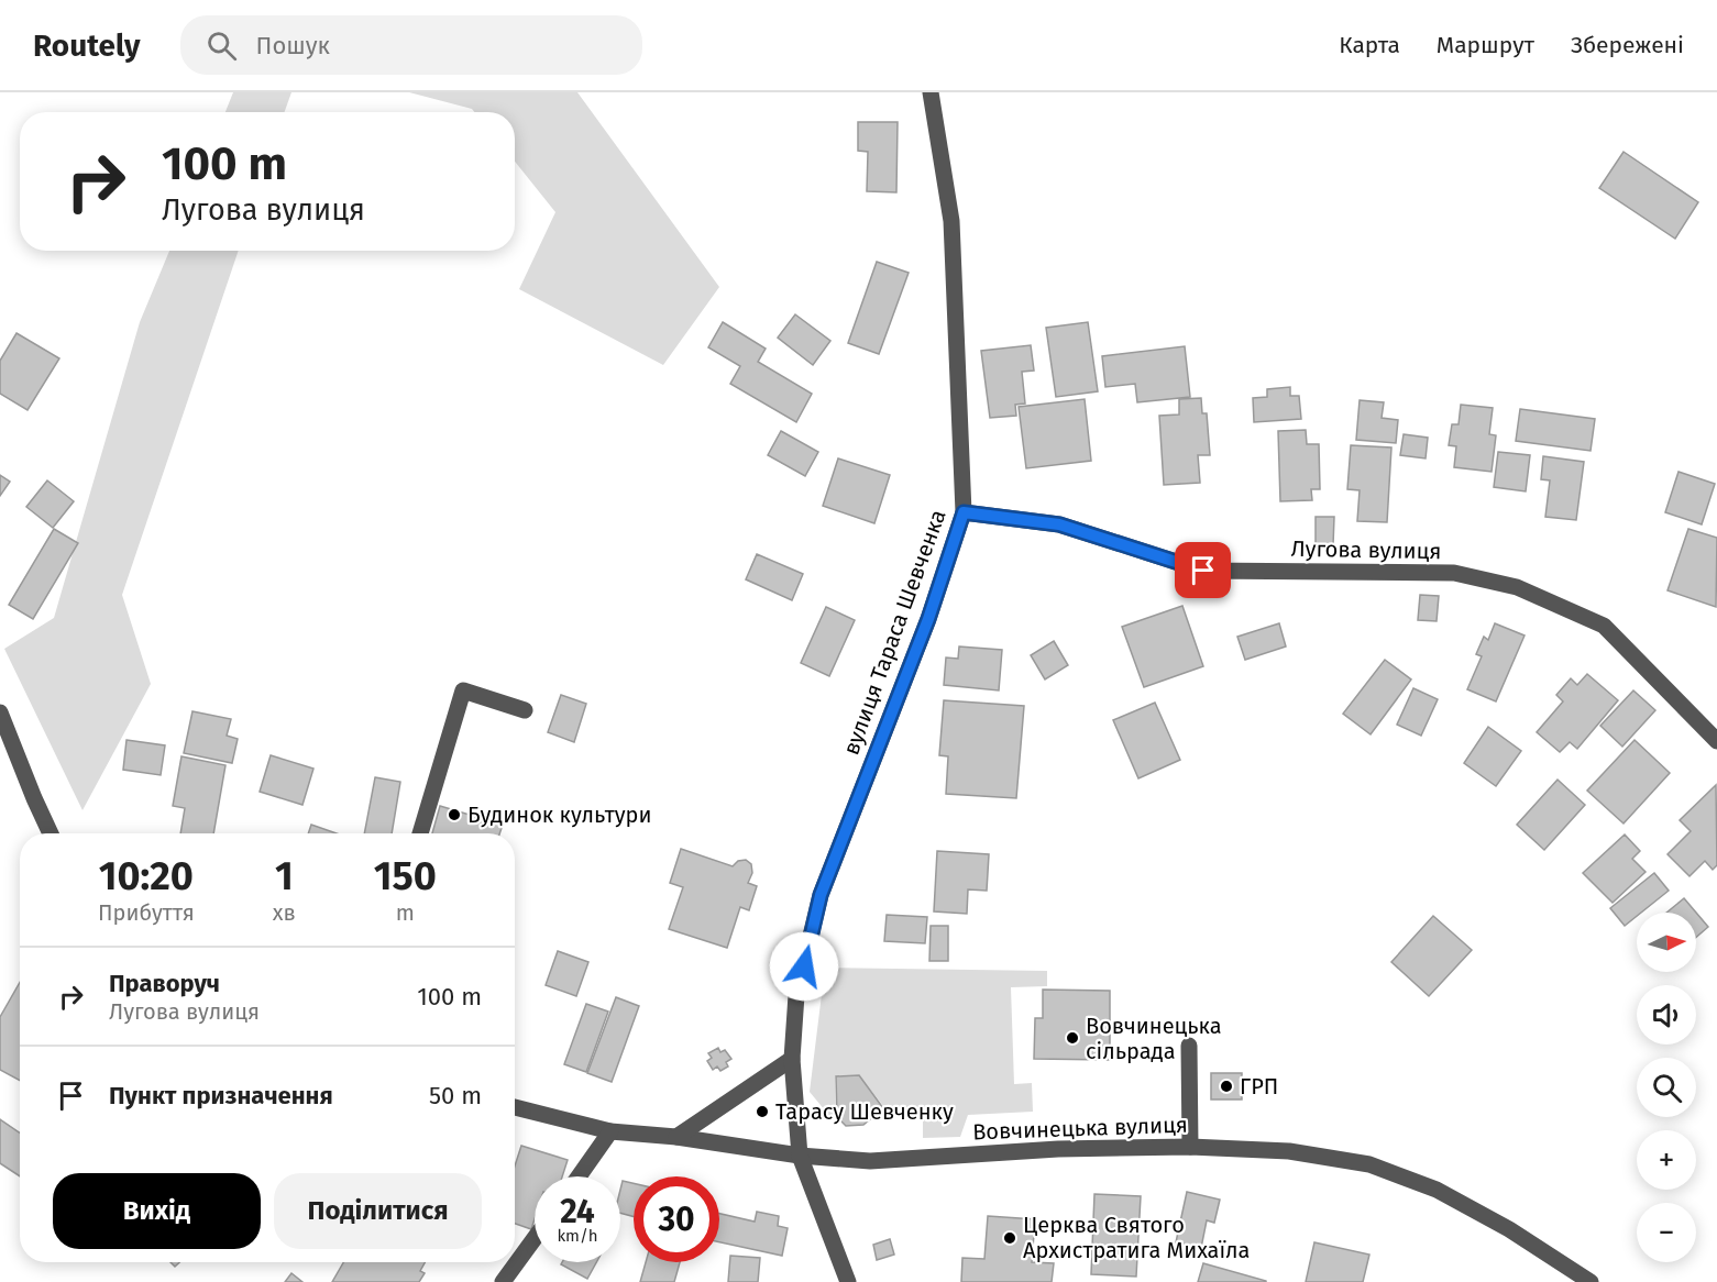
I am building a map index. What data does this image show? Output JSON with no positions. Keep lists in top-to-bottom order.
{
  "streets": {
    "street": ["Лугова вулиця", "вулиця Тараса Шевченка", "Вовчинецька вулиця"]
  },
  "crossings": [
    ["Лугова вулиця", "вулиця Тараса Шевченка"],
    ["вулиця Тараса Шевченка", "Вовчинецька вулиця"]
  ],
  "places": [
    "Будинок культури",
    "Вовчинецька сільрада",
    "ГРП",
    "Тарасу Шевченку",
    "Церква Святого Архистратига Михаїла"
  ],
  "north": "right",
  "page": {
    "header": "Routely",
    "search": "Пошук",
    "nav": ["Карта", "Маршрут", "Збережені"],
    "turn": ["100 m", "Лугова вулиця"],
    "eta": [
      "10:20",
      "Прибуття",
      "1",
      "хв",
      "150",
      "m"
    ],
    "map_buttons": ["+", "−"],
    "list": [
      {
        "name": "Праворуч",
        "note": "Лугова вулиця",
        "value": "100 m"
      },
      {
        "name": "Пункт призначення",
        "value": "50 m"
      }
    ],
    "buttons": ["Вихід", "Поділитися"],
    "speed": "24 km/h",
    "limit": "30"
  }
}
